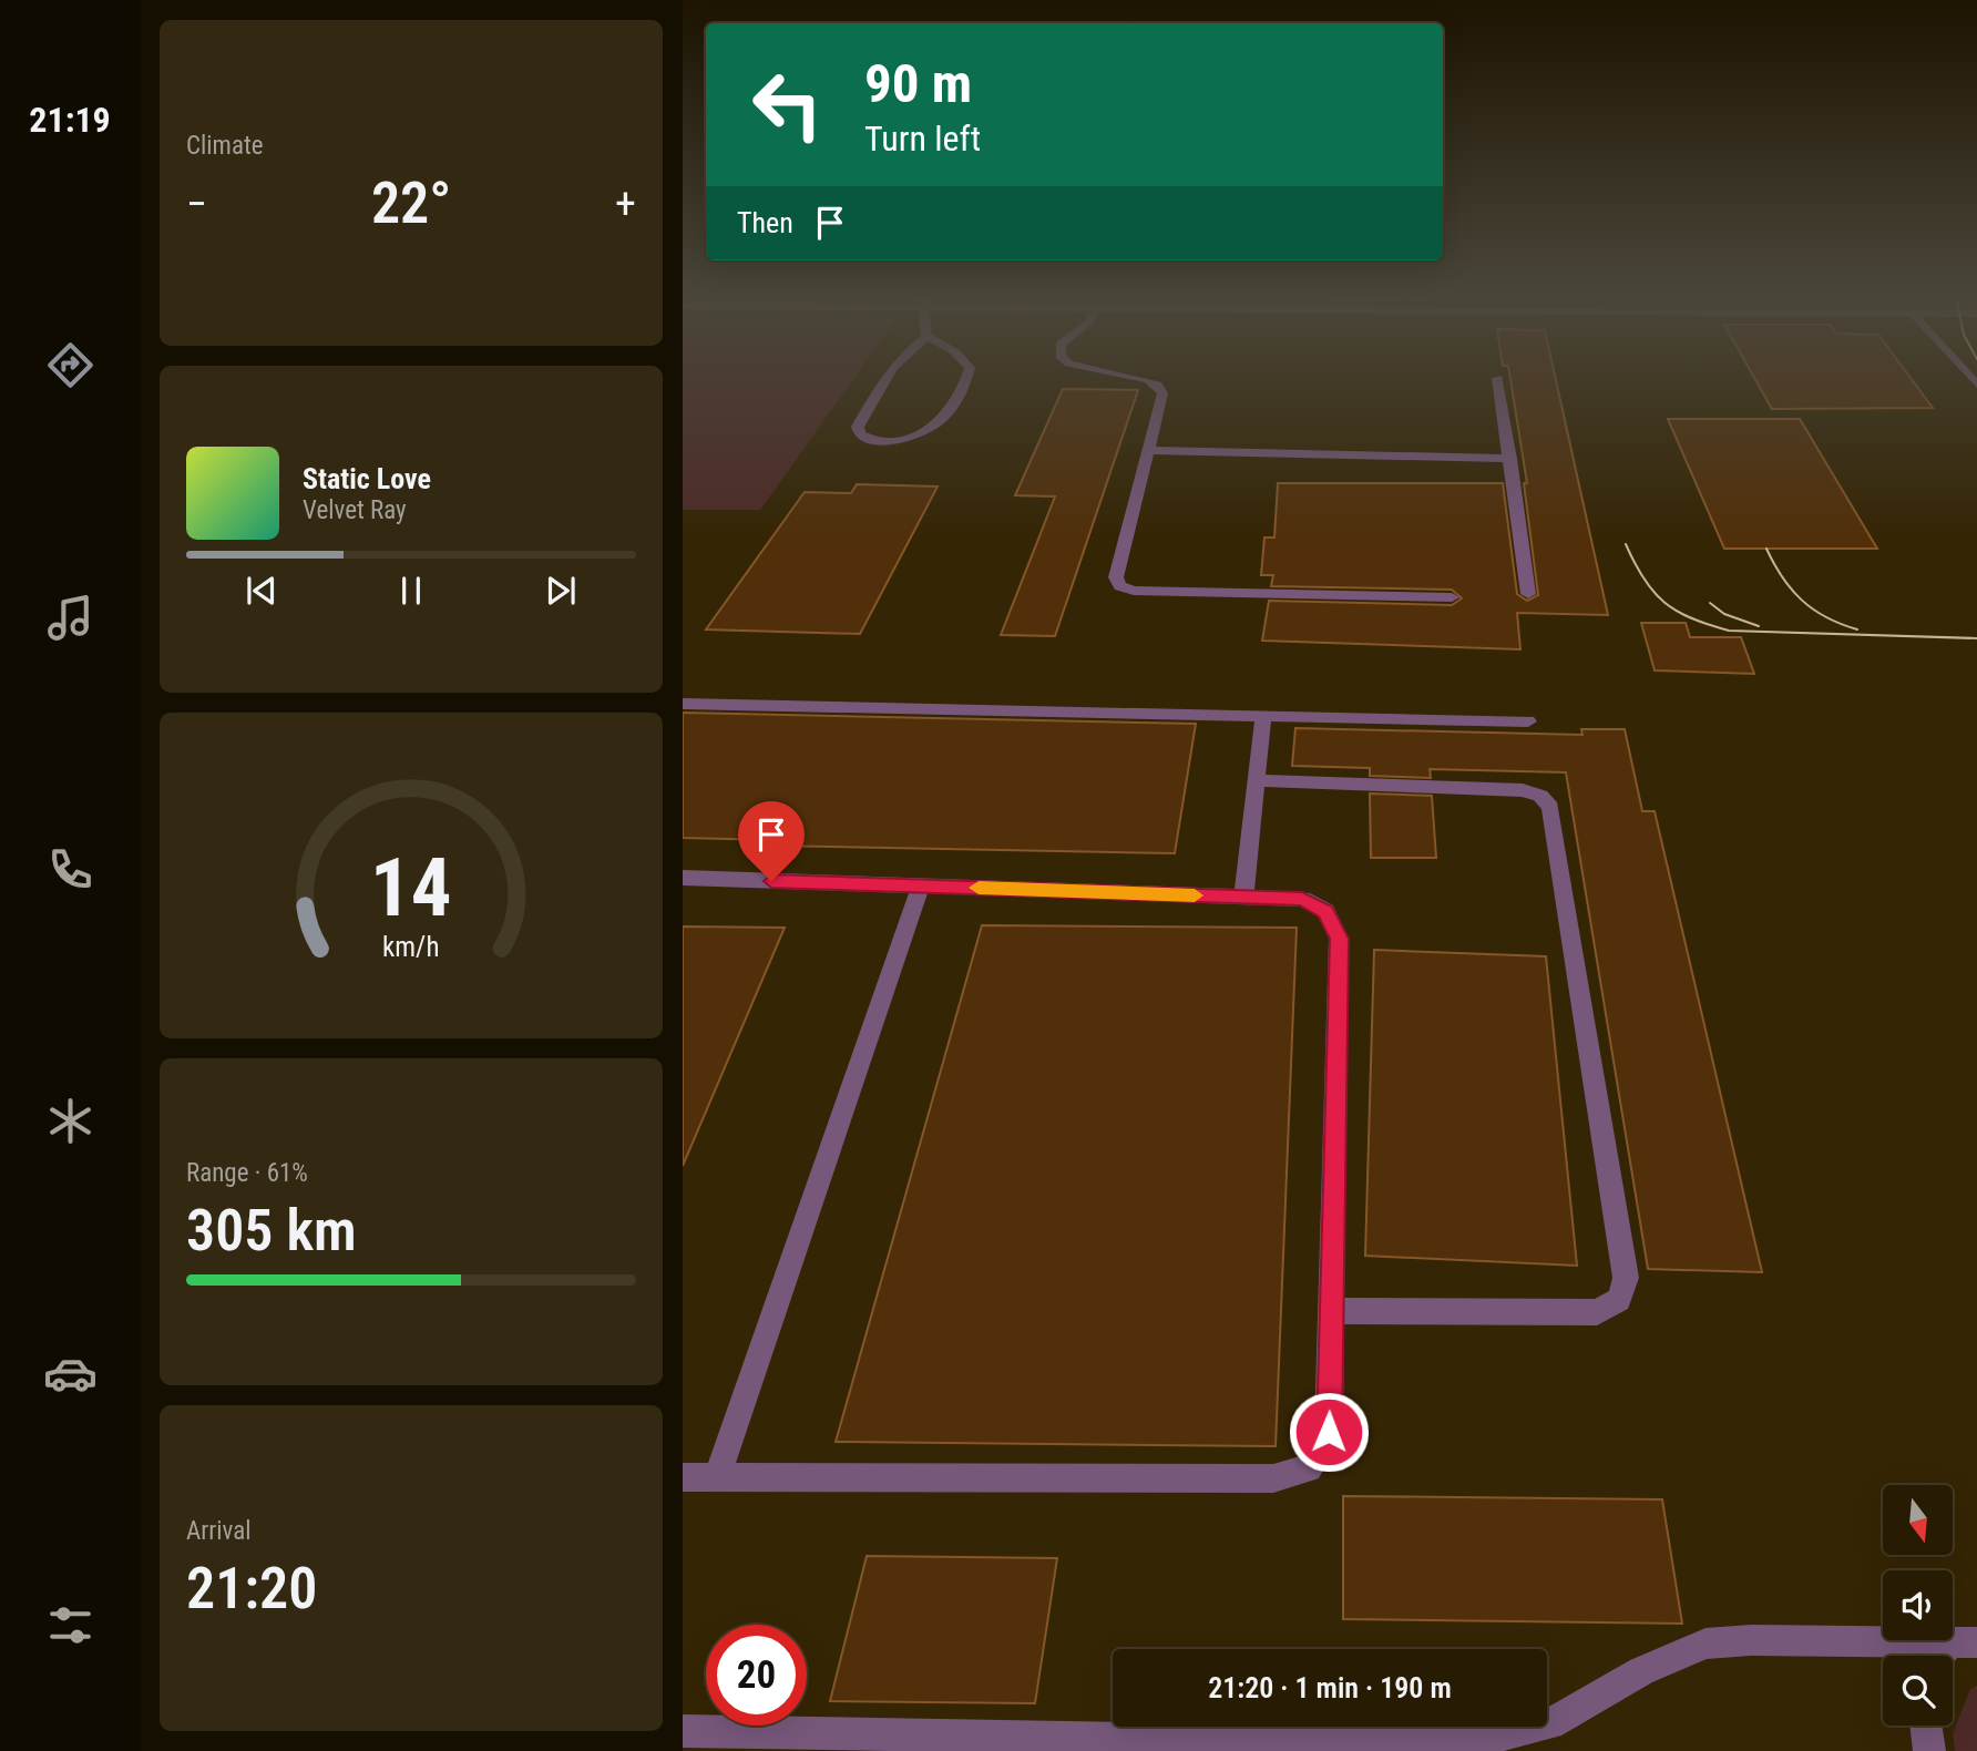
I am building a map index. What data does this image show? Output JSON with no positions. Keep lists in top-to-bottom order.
{
  "north": "bottom",
  "page": {
    "tabs": "21:19",
    "tile": [
      "Climate",
      ["Range · 61%", "305 km"],
      ["Arrival", "21:20"]
    ],
    "turn": ["90 m", "Turn left"],
    "heat": ["−", "22°", "+"],
    "then": "Then",
    "song": ["Static Love", "Velvet Ray"],
    "limit": "20",
    "trip": "21:20 · 1 min · 190 m",
    "gauge": ["14", "km/h"]
  }
}
